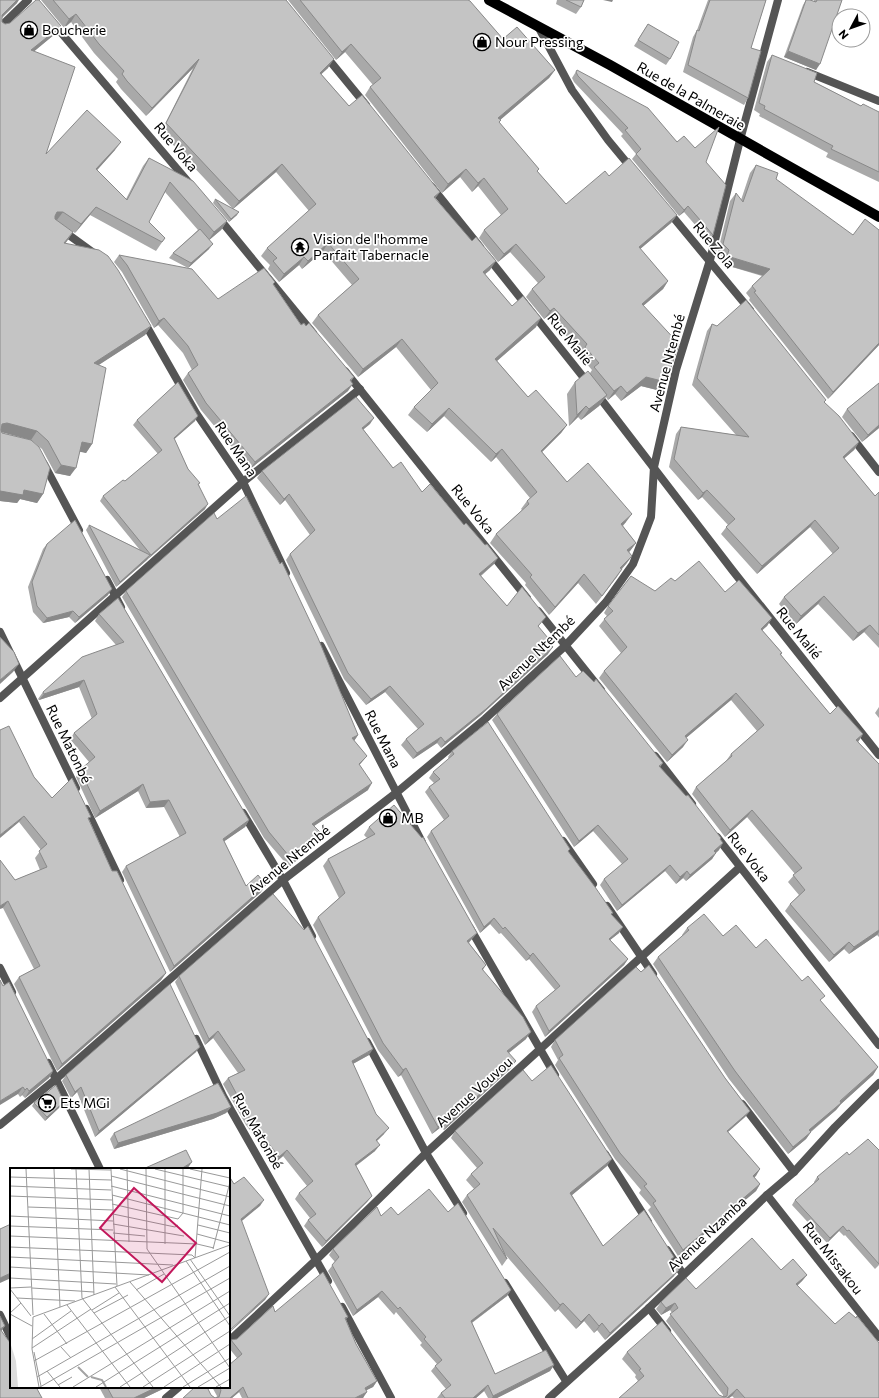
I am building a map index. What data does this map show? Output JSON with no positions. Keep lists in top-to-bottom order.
{
  "streets": {
    "main road": ["Rue de la Palmeraie"],
    "street": [
      "Rue Voka",
      "Rue Zola",
      "Rue Malié",
      "Avenue Ntembé",
      "Rue Mana",
      "Rue Matonbé",
      "Avenue Vouvou",
      "Avenue Nzamba",
      "Rue Missakou"
    ]
  },
  "crossings": [
    ["Rue de la Palmeraie", "Avenue Ntembé"],
    ["Rue Voka", "Avenue Ntembé"],
    ["Rue Voka", "Avenue Vouvou"],
    ["Rue Zola", "Avenue Ntembé"],
    ["Rue Malié", "Avenue Ntembé"],
    ["Avenue Ntembé", "Rue Mana"],
    ["Rue Matonbé", "Avenue Vouvou"],
    ["Avenue Nzamba", "Rue Missakou"]
  ],
  "places": {
    "shop": ["Boucherie", "Nour Pressing", "MB"],
    "temple": ["Vision de l'homme Parfait Tabernacle"],
    "supermarket": ["Ets MGi"]
  },
  "north": "bottom left"
}
